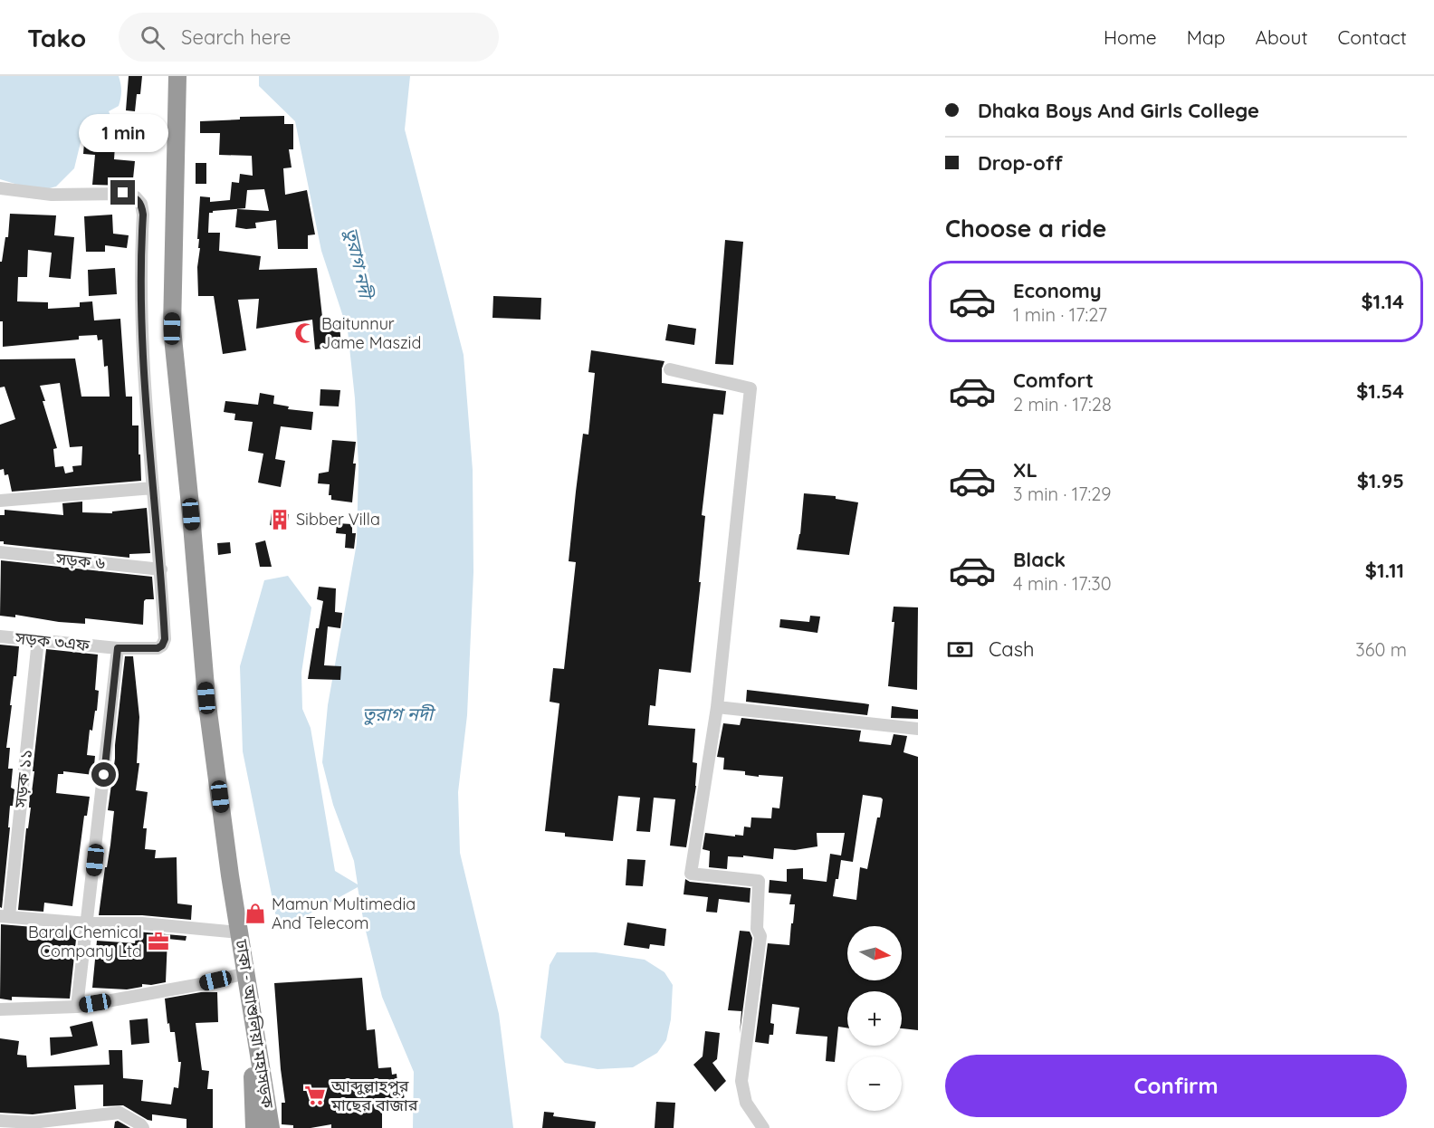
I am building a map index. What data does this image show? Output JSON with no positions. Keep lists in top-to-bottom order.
{
  "streets": {
    "highway": ["ঢাকা - আশুলিয়া মহাসড়ক"],
    "street": ["সড়ক ৬", "সড়ক ৩এফ", "সড়ক ১১"]
  },
  "crossings": [
    ["সড়ক ৬", "সড়ক ৩এফ"],
    ["সড়ক ৩এফ", "সড়ক ১১"]
  ],
  "water": ["তুরাগ নদী"],
  "places": {
    "mosque": ["Baitunnur Jame Maszid"],
    "building": ["Sibber Villa"],
    "shop": ["Mamun Multimedia And Telecom"],
    "office": ["Baral Chemical Company Ltd"],
    "supermarket": ["আব্দুল্লাহপুর মাছের বাজার"]
  },
  "north": "right",
  "page": {
    "header": "Tako",
    "search": "Search here",
    "nav": [
      "Home",
      "Map",
      "About",
      "Contact"
    ],
    "banner": ["Dhaka Boys And Girls College", "Drop-off"],
    "bubble": "1 min",
    "heading": "Choose a ride",
    "list": [
      {
        "name": "Economy",
        "note": "1 min · 17:27",
        "value": "$1.14"
      },
      {
        "name": "Comfort",
        "note": "2 min · 17:28",
        "value": "$1.54"
      },
      {
        "name": "XL",
        "note": "3 min · 17:29",
        "value": "$1.95"
      },
      {
        "name": "Black",
        "note": "4 min · 17:30",
        "value": "$1.11"
      }
    ],
    "pay": ["Cash", "360 m"],
    "map_buttons": ["+", "−"],
    "buttons": "Confirm"
  }
}
